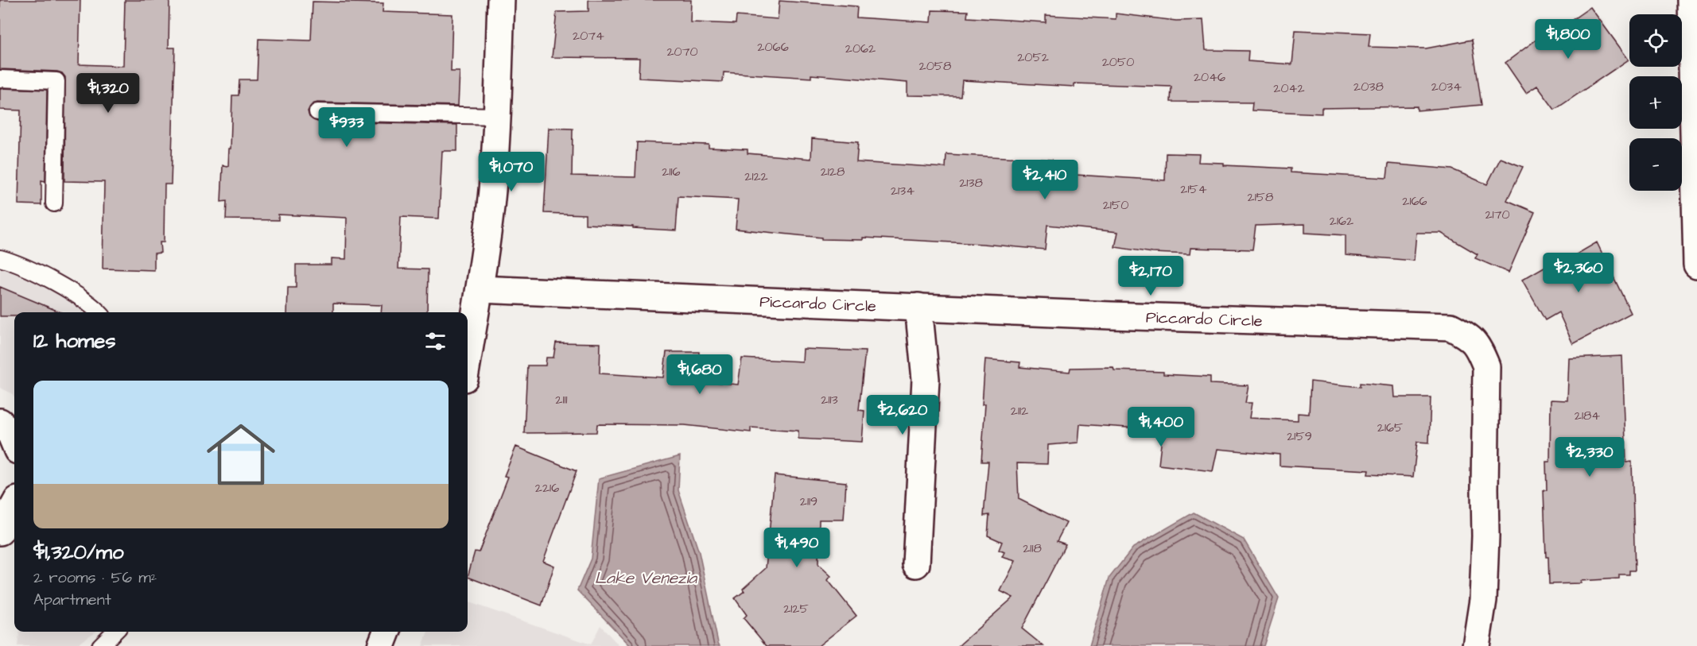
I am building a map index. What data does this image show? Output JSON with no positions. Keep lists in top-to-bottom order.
{
  "streets": {
    "street": ["Piccardo Circle"]
  },
  "water": ["Lake Venezia"],
  "house_numbers": [
    "2074",
    "2066",
    "2062",
    "2070",
    "2052",
    "2050",
    "2058",
    "2046",
    "2038",
    "2034",
    "2042",
    "2116",
    "2128",
    "2122",
    "2138",
    "2154",
    "2134",
    "2158",
    "2166",
    "2150",
    "2170",
    "2162",
    "2111",
    "2113",
    "2112",
    "2184",
    "2165",
    "2159",
    "2216",
    "2119",
    "2118",
    "2125"
  ],
  "page": {
    "map_buttons": ["+", "−"],
    "price": [
      "$1,800",
      "$1,320",
      "$933",
      "$1,070",
      "$2,410",
      "$2,360",
      "$2,170",
      "$1,680",
      "$2,620",
      "$1,400",
      "$2,330",
      "$1,490"
    ],
    "heading": "12 homes",
    "list": [
      {
        "name": "$1,320/mo",
        "note": "2 rooms · 56 m² · Apartment"
      }
    ]
  }
}
